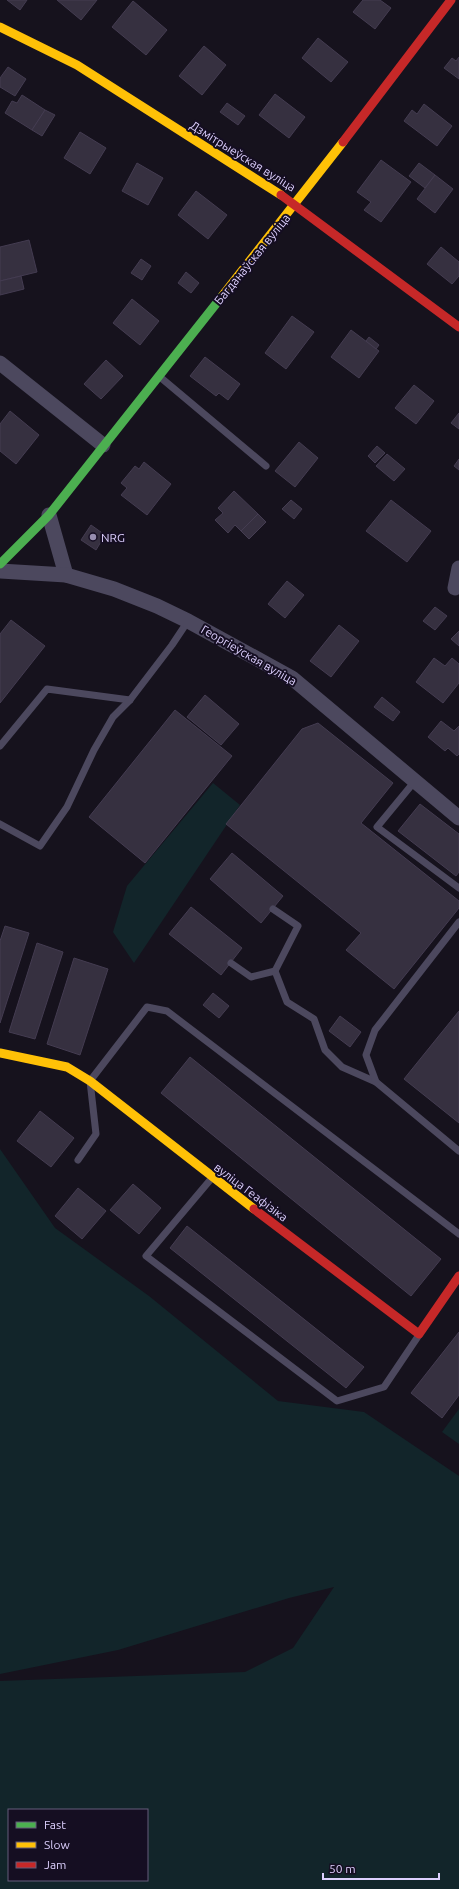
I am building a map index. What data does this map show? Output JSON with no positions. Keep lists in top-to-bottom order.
{
  "streets": {
    "street": [
      "Дзмітрыеўская вуліца",
      "Багданаўская вуліца",
      "Георгіеўская вуліца",
      "вуліца Геафізіка"
    ]
  },
  "crossings": [
    ["Дзмітрыеўская вуліца", "Багданаўская вуліца"]
  ],
  "places": ["NRG"],
  "legend": ["Fast", "Slow", "Jam"],
  "scale_bar": "50 m"
}
